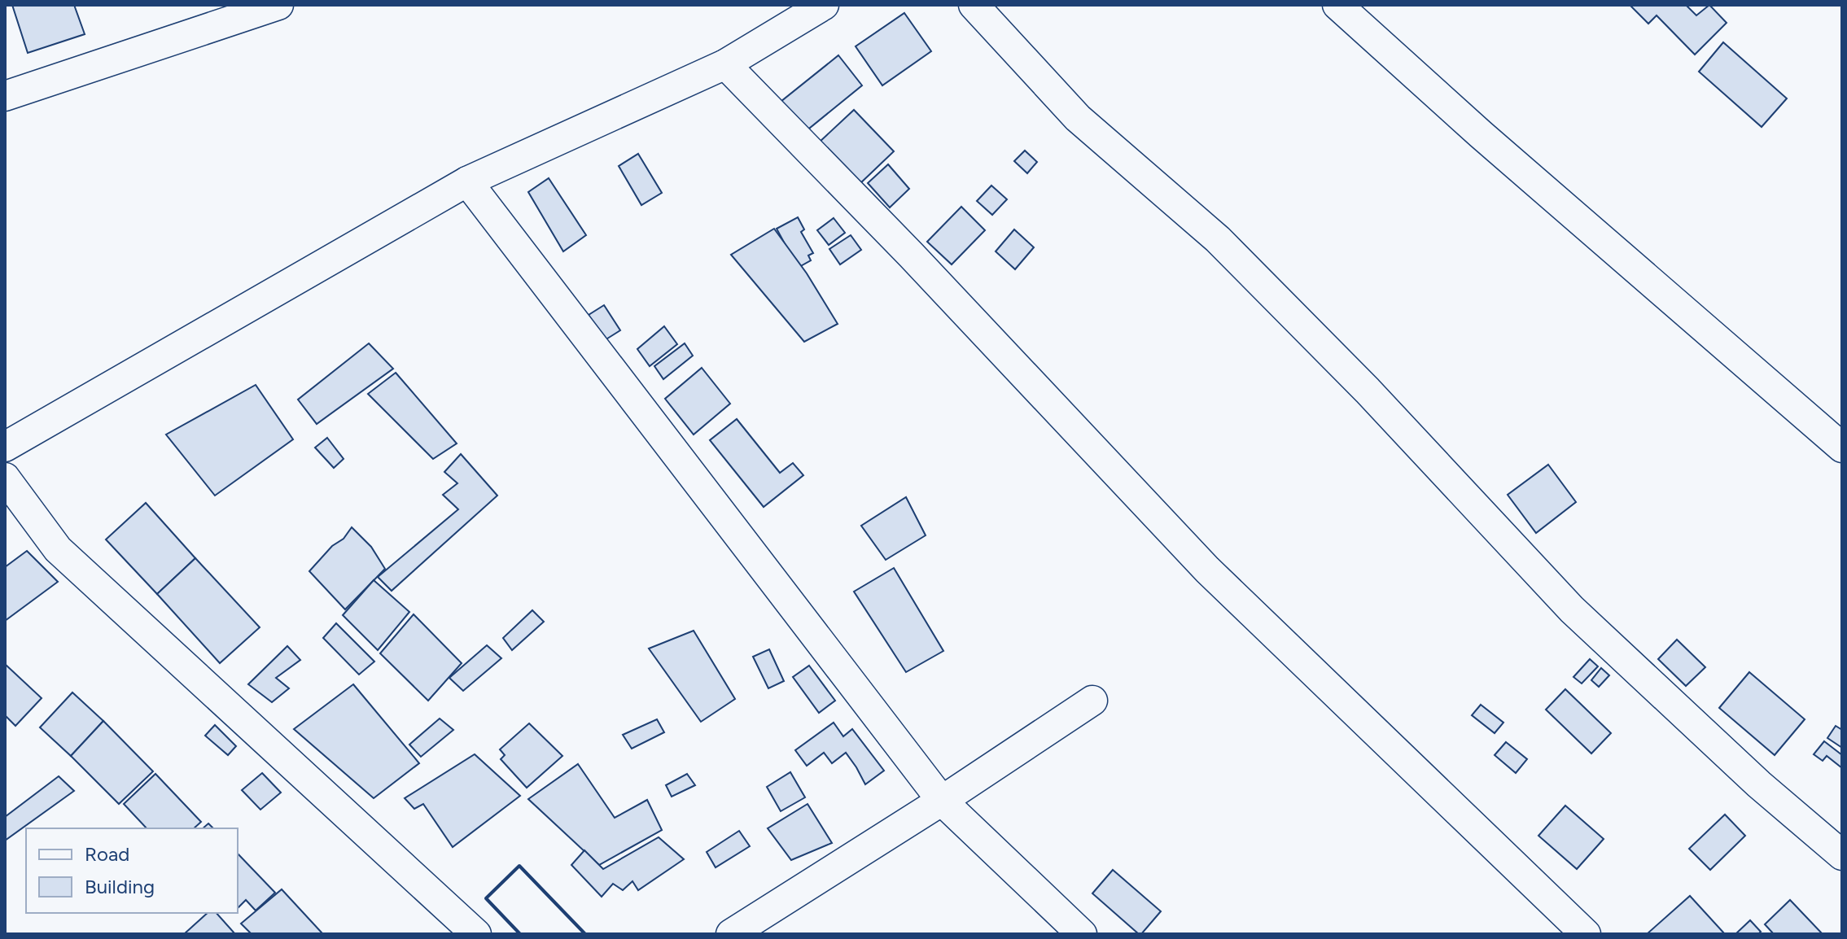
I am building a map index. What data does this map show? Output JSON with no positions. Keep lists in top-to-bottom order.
{
  "legend": ["Road", "Building"]
}
